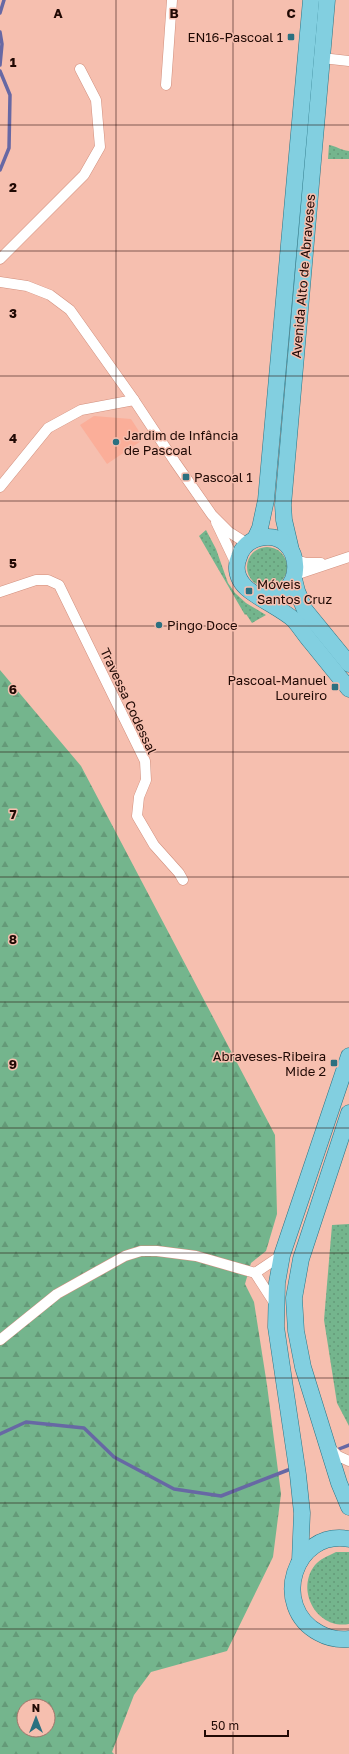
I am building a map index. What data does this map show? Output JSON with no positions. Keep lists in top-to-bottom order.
{
  "streets": {
    "main road": ["Avenida Alto de Abraveses"],
    "street": ["Travessa Codessal"]
  },
  "places": {
    "transit": [
      "EN16-Pascoal 1",
      "Pascoal 1",
      "Móveis Santos Cruz",
      "Pascoal-Manuel Loureiro",
      "Abraveses-Ribeira Mide 2"
    ],
    "other": ["Jardim de Infância de Pascoal", "Pingo Doce"]
  },
  "scale_bar": "50 m",
  "north": "top",
  "grid": {
    "columns": ["A", "B", "C"],
    "rows": [
      "1",
      "2",
      "3",
      "4",
      "5",
      "6",
      "7",
      "8",
      "9"
    ]
  }
}
